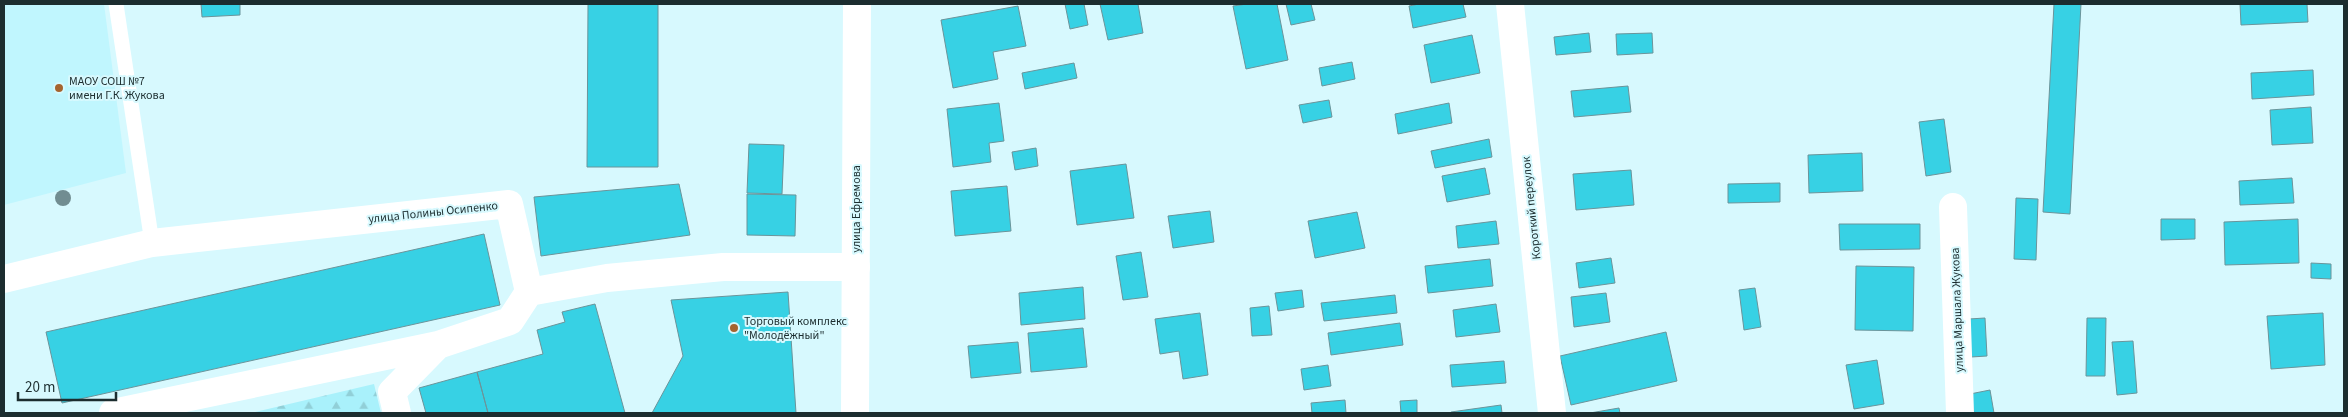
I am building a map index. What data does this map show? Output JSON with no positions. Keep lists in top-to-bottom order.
{
  "streets": {
    "street": [
      "Короткий переулок",
      "улица Ефремова",
      "улица Полины Осипенко",
      "улица Маршала Жукова"
    ]
  },
  "places": ["МАОУ СОШ №7 имени Г.К. Жукова", "Торговый комплекс \"Молодёжный\""],
  "scale_bar": "20 m"
}
